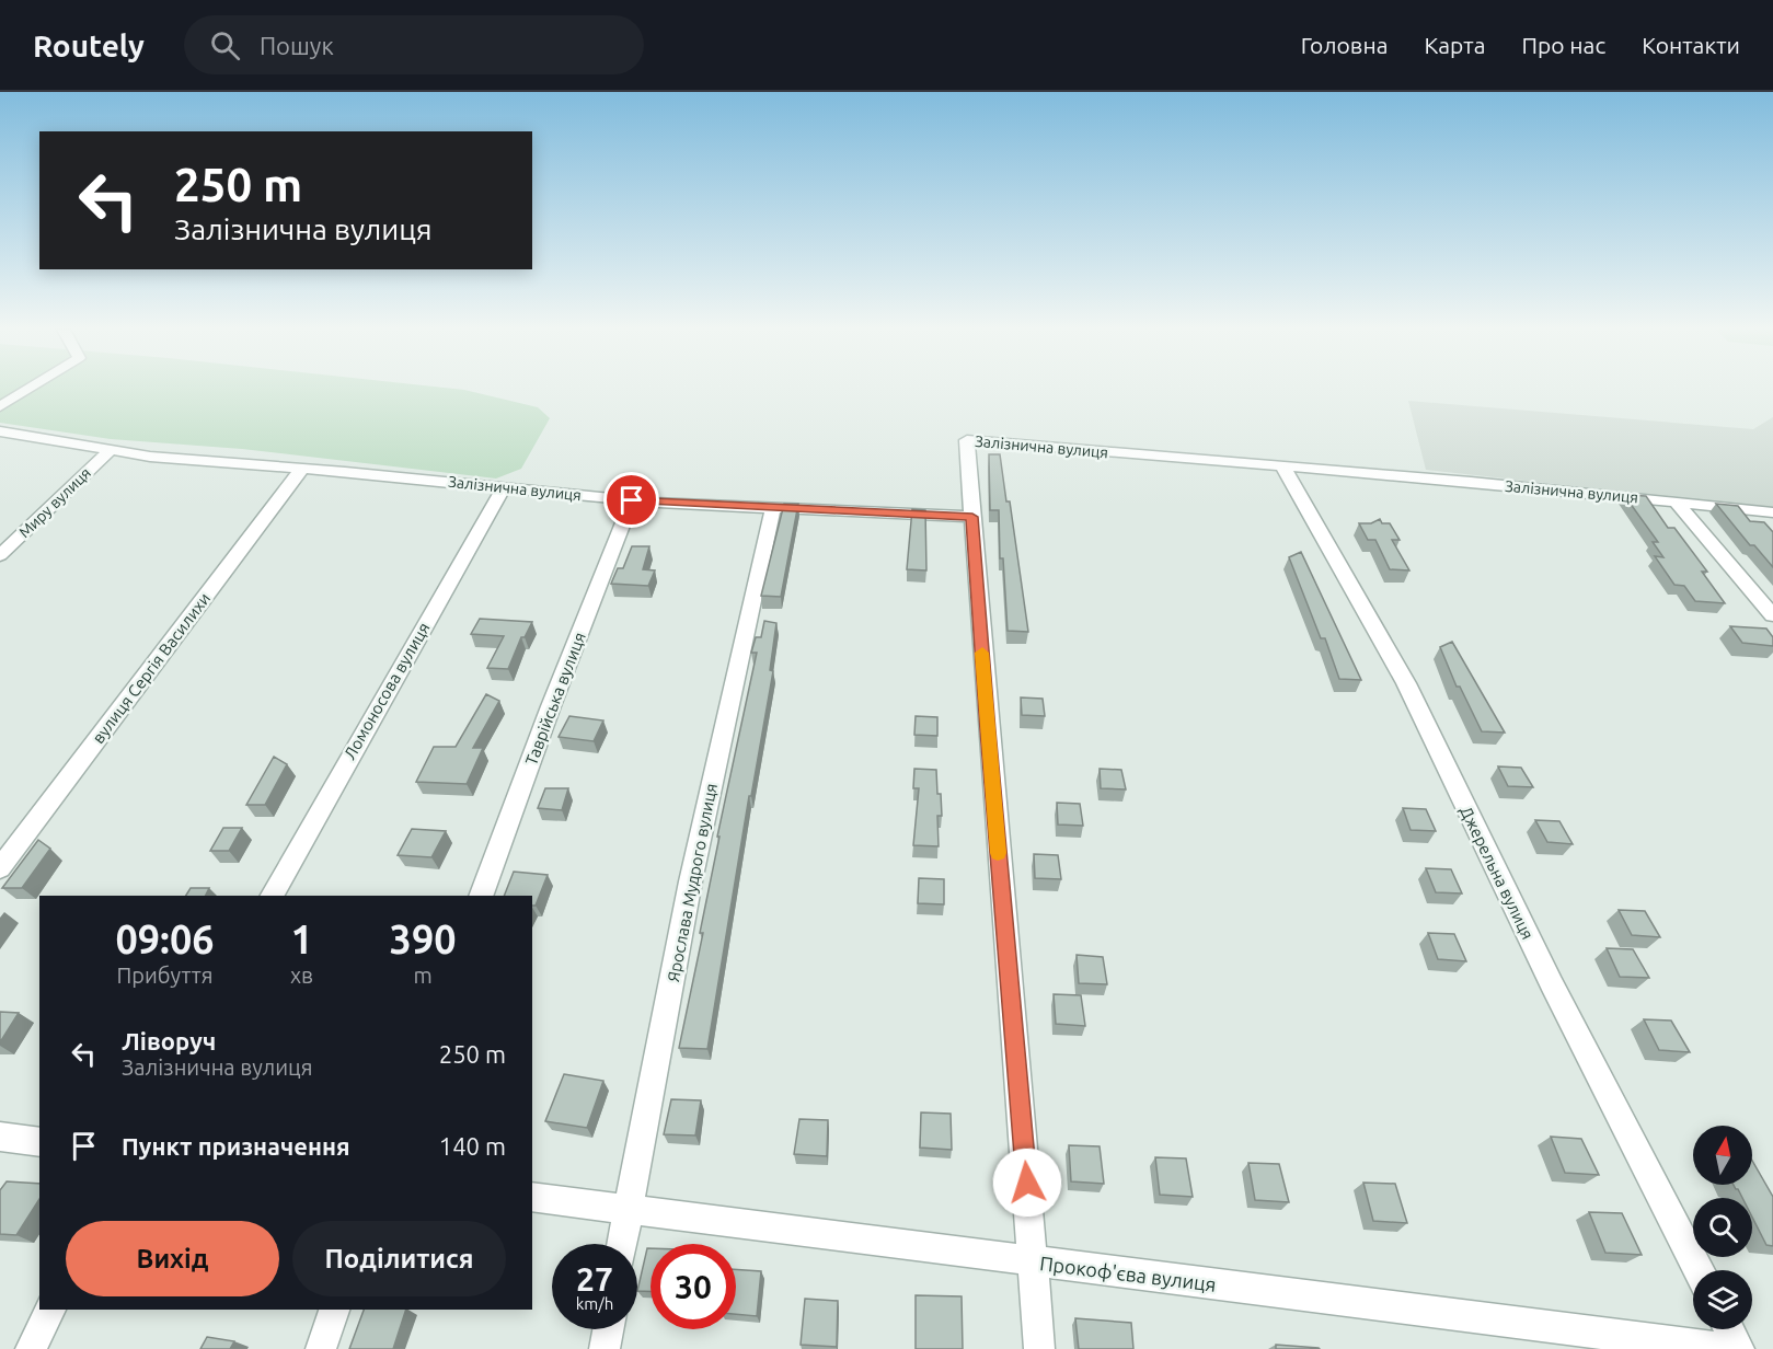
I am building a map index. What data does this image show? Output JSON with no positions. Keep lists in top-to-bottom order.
{
  "streets": {
    "street": [
      "Залізнична вулиця",
      "Миру вулиця",
      "вулиця Сергія Василихи",
      "Ломоносова вулиця",
      "Таврійська вулиця",
      "Джерельна вулиця",
      "Ярослава Мудрого вулиця",
      "Прокоф'єва вулиця"
    ]
  },
  "crossings": [
    ["Залізнична вулиця", "Миру вулиця"],
    ["Залізнична вулиця", "вулиця Сергія Василихи"],
    ["Залізнична вулиця", "Ломоносова вулиця"],
    ["Залізнична вулиця", "Таврійська вулиця"],
    ["Залізнична вулиця", "Джерельна вулиця"],
    ["Залізнична вулиця", "Ярослава Мудрого вулиця"],
    ["Ярослава Мудрого вулиця", "Прокоф'єва вулиця"]
  ],
  "north": "top",
  "page": {
    "header": "Routely",
    "search": "Пошук",
    "nav": [
      "Головна",
      "Карта",
      "Про нас",
      "Контакти"
    ],
    "turn": ["250 m", "Залізнична вулиця"],
    "eta": [
      "09:06",
      "Прибуття",
      "1",
      "хв",
      "390",
      "m"
    ],
    "list": [
      {
        "name": "Ліворуч",
        "note": "Залізнична вулиця",
        "value": "250 m"
      },
      {
        "name": "Пункт призначення",
        "value": "140 m"
      }
    ],
    "buttons": ["Вихід", "Поділитися"],
    "speed": "27 km/h",
    "limit": "30"
  }
}
